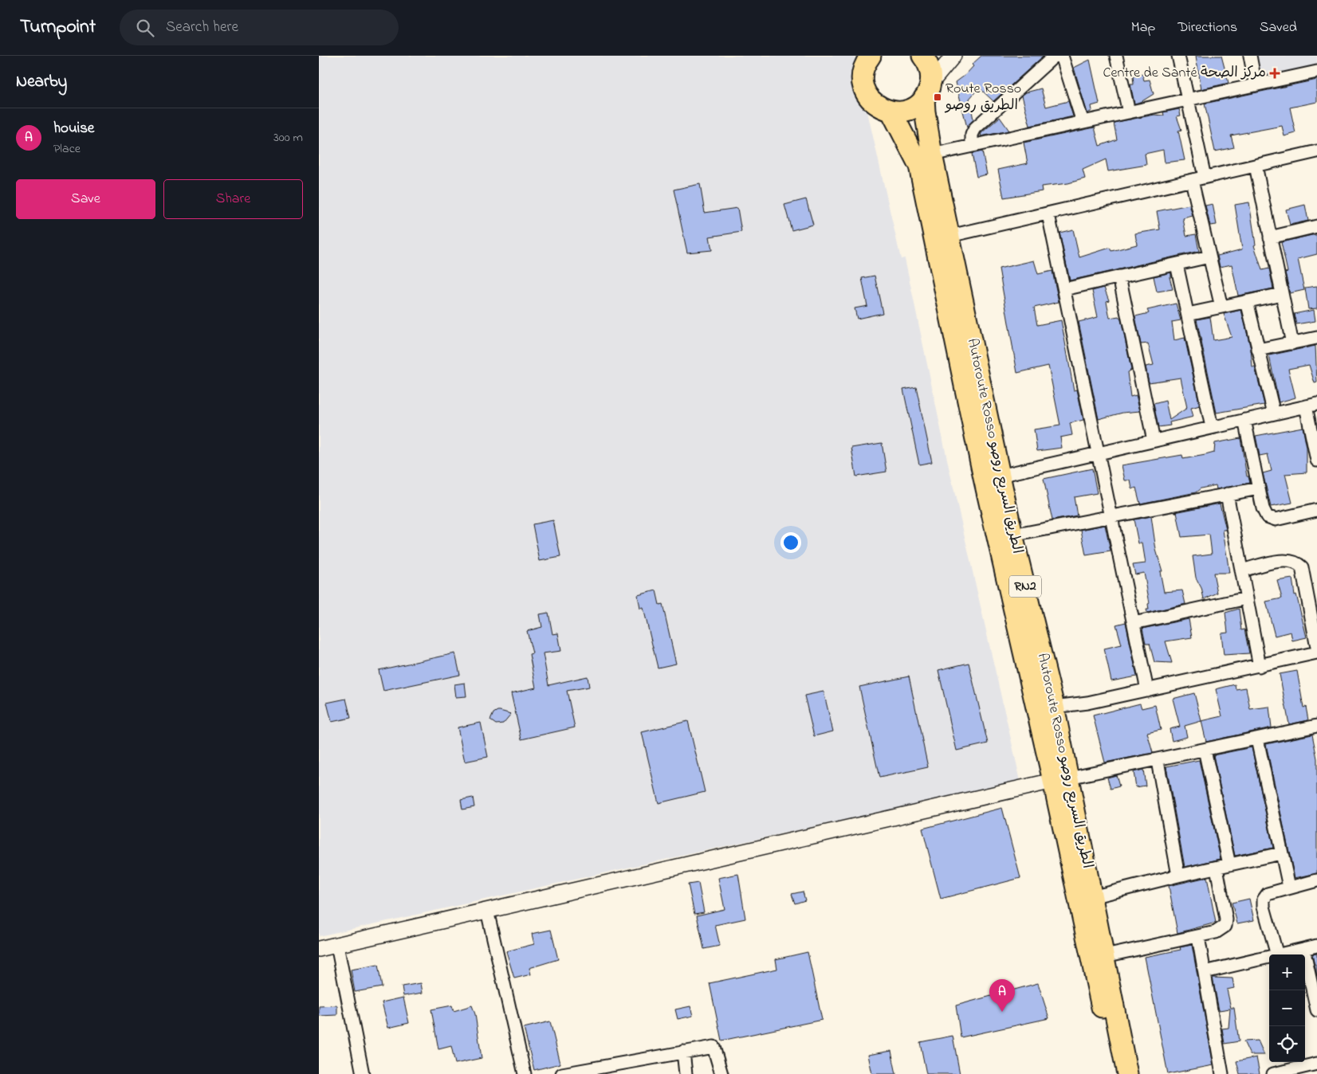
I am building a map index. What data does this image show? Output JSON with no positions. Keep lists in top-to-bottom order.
{
  "streets": {
    "highway": ["Autoroute Rosso الطريق السريع روصو", "RN2"]
  },
  "places": {
    "health": ["Centre de Santé مركز الصحة"],
    "transit": ["Route Rosso الطريق روصو"]
  },
  "page": {
    "header": "Turnpoint",
    "search": "Search here",
    "nav": ["Map", "Directions", "Saved"],
    "heading": "Nearby",
    "list": [
      {
        "mark": "A",
        "name": "houise",
        "note": "Place",
        "value": "300 m"
      }
    ],
    "buttons": ["Save", "Share"],
    "map_buttons": ["+", "−"],
    "pins": "A"
  }
}
